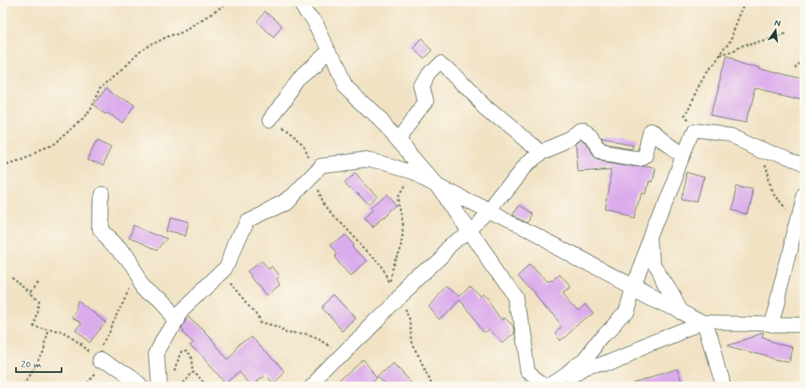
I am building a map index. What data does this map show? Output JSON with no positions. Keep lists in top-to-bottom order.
{
  "scale_bar": "20 m",
  "north": "top"
}
